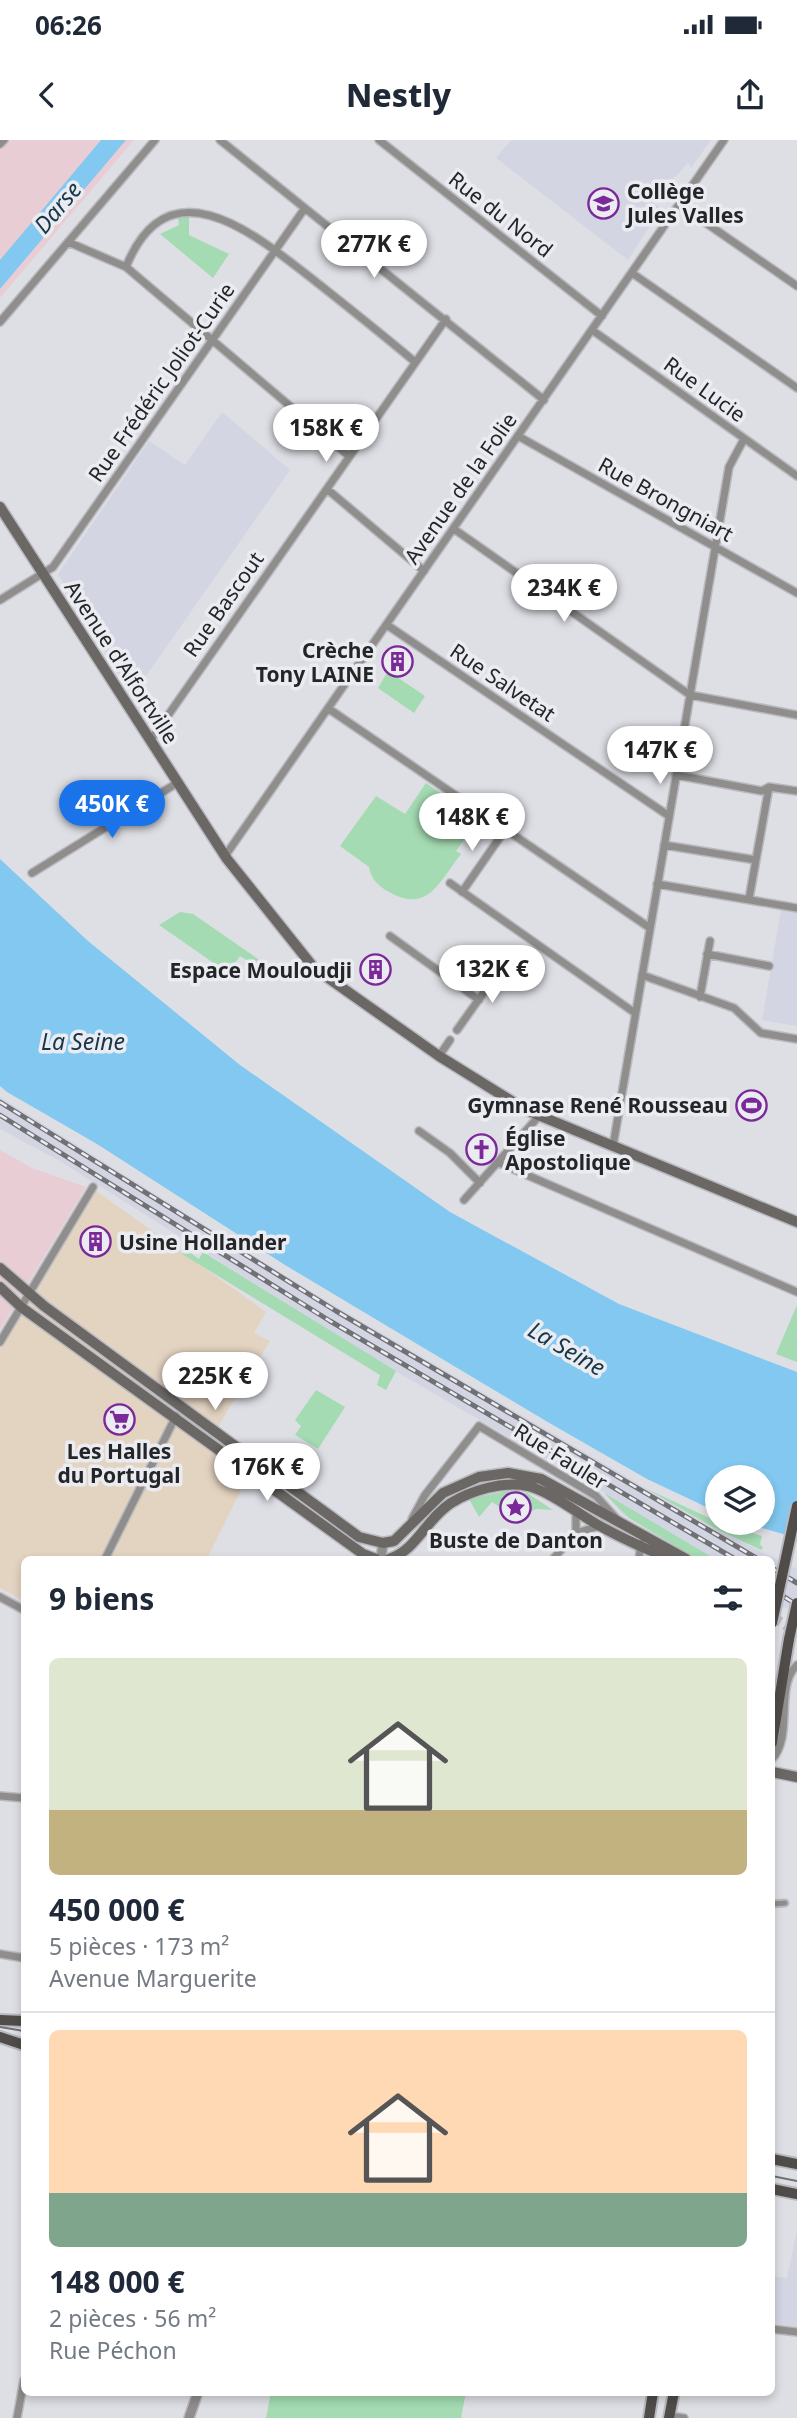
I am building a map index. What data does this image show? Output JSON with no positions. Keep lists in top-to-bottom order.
{
  "streets": {
    "main road": ["Avenue d'Alfortville"],
    "street": [
      "Rue du Nord",
      "Rue Frédéric Joliot-Curie",
      "Rue Lucie",
      "Avenue de la Folie",
      "Rue Brongniart",
      "Rue Bascout",
      "Rue Salvetat",
      "Rue Fauler"
    ]
  },
  "crossings": [
    ["Rue du Nord", "Avenue de la Folie"],
    ["Rue Frédéric Joliot-Curie", "Avenue d'Alfortville"],
    ["Rue Lucie", "Avenue de la Folie"],
    ["Avenue de la Folie", "Rue Brongniart"],
    ["Avenue de la Folie", "Avenue d'Alfortville"],
    ["Avenue de la Folie", "Rue Salvetat"],
    ["Rue Bascout", "Avenue d'Alfortville"]
  ],
  "water": ["Darse", "La Seine"],
  "places": {
    "school or university": ["Collège Jules Valles"],
    "building": ["Crèche Tony LAINE", "Espace Mouloudji", "Usine Hollander"],
    "sports": ["Gymnase René Rousseau"],
    "church": ["Église Apostolique"],
    "supermarket": ["Les Halles du Portugal"],
    "place": ["Buste de Danton"]
  },
  "page": {
    "status": "06:26",
    "header": "Nestly",
    "price": [
      "277K €",
      "158K €",
      "234K €",
      "147K €",
      "450K €",
      "148K €",
      "132K €",
      "225K €",
      "176K €"
    ],
    "heading": "9 biens",
    "list": [
      {
        "name": "450 000 €",
        "note": "5 pièces · 173 m² · Avenue Marguerite"
      },
      {
        "name": "148 000 €",
        "note": "2 pièces · 56 m² · Rue Péchon"
      }
    ]
  }
}
